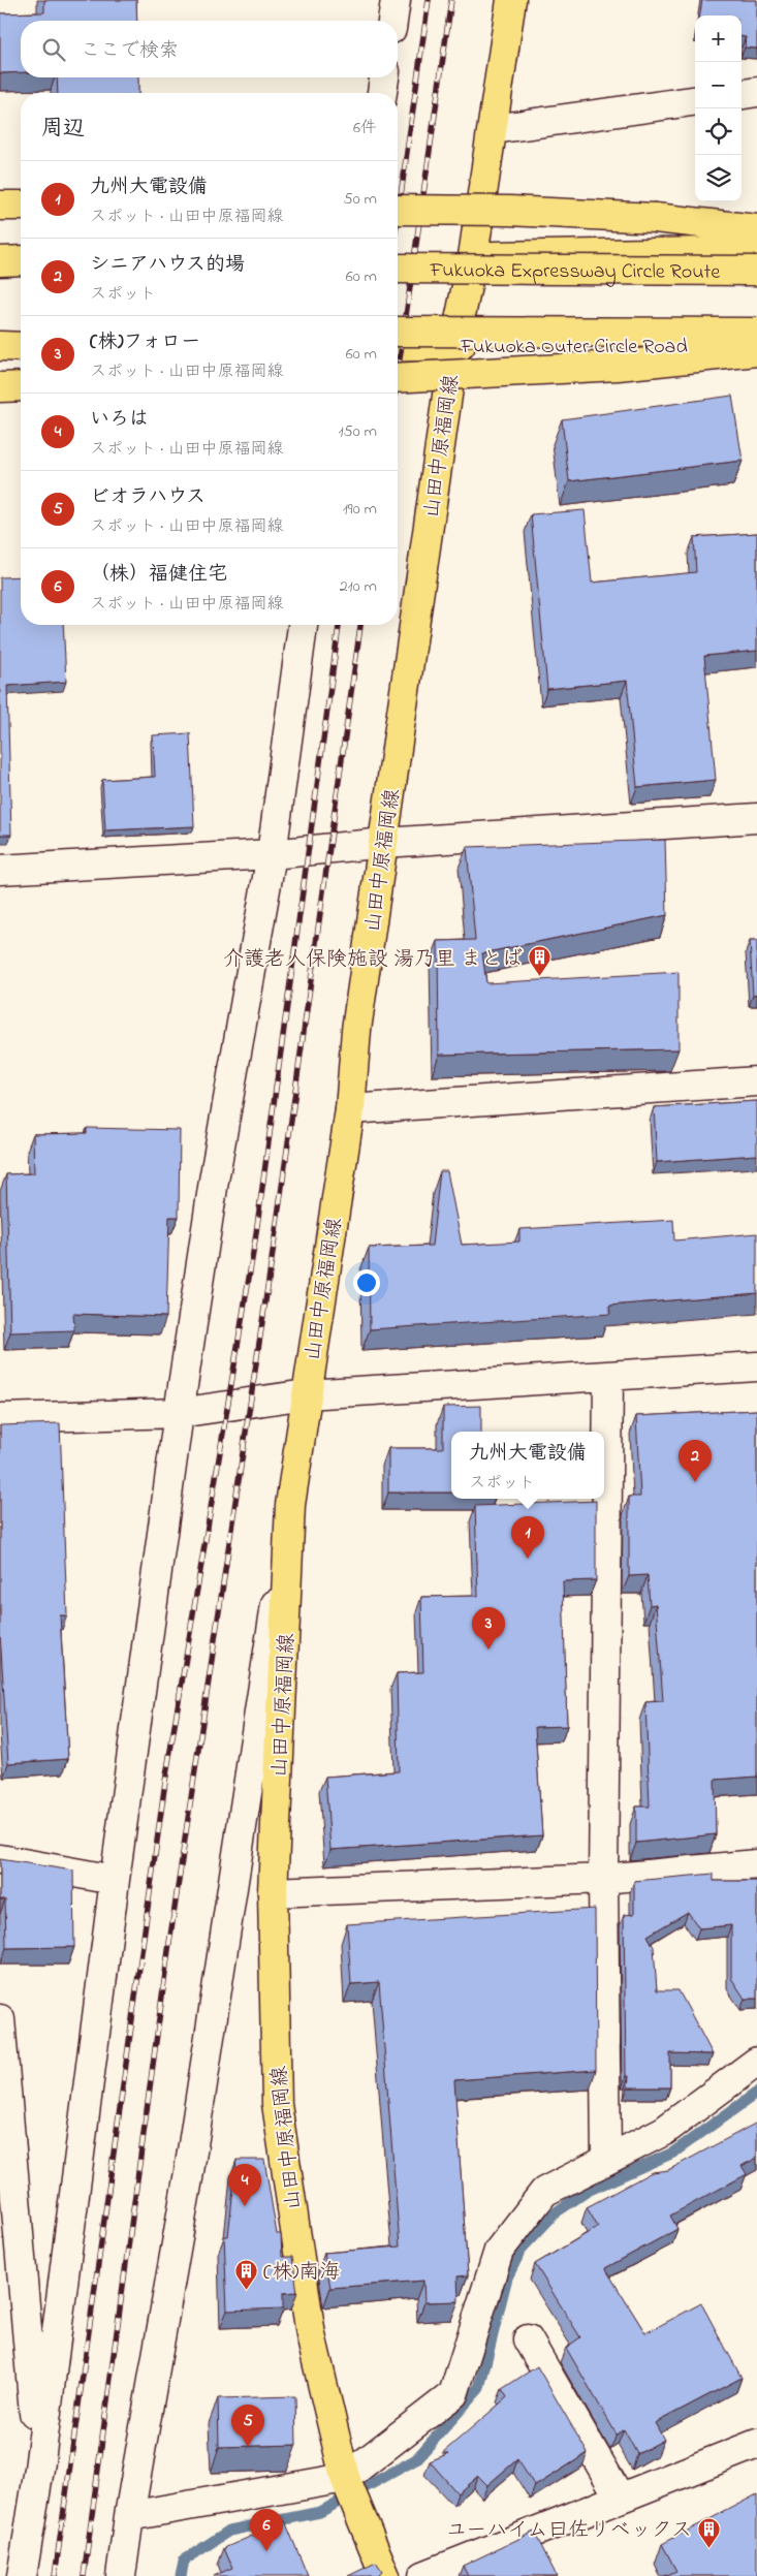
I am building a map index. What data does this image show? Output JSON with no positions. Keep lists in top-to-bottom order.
{
  "streets": {
    "main road": ["Fukuoka Expressway Circle Route", "Fukuoka Outer Circle Road", "山田中原福岡線"]
  },
  "crossings": [
    ["Fukuoka Outer Circle Road", "山田中原福岡線"]
  ],
  "places": {
    "building": ["介護老人保険施設 湯乃里 まとば", "(株)南海", "ユーハイム曰佐リベックス"]
  },
  "page": {
    "map_buttons": ["+", "−"],
    "search": "ここで検索",
    "heading": ["周辺", "6件"],
    "list": [
      {
        "mark": "1",
        "name": "九州大電設備",
        "note": "スポット · 山田中原福岡線",
        "value": "50 m"
      },
      {
        "mark": "2",
        "name": "シニアハウス的場",
        "note": "スポット",
        "value": "60 m"
      },
      {
        "mark": "3",
        "name": "(株)フォロー",
        "note": "スポット · 山田中原福岡線",
        "value": "60 m"
      },
      {
        "mark": "4",
        "name": "いろは",
        "note": "スポット · 山田中原福岡線",
        "value": "150 m"
      },
      {
        "mark": "5",
        "name": "ビオラハウス",
        "note": "スポット · 山田中原福岡線",
        "value": "190 m"
      },
      {
        "mark": "6",
        "name": "（株）福健住宅",
        "note": "スポット · 山田中原福岡線",
        "value": "210 m"
      }
    ],
    "popup": ["九州大電設備", "スポット"],
    "pins": [
      "2",
      "1",
      "3",
      "4",
      "5",
      "6"
    ]
  }
}
